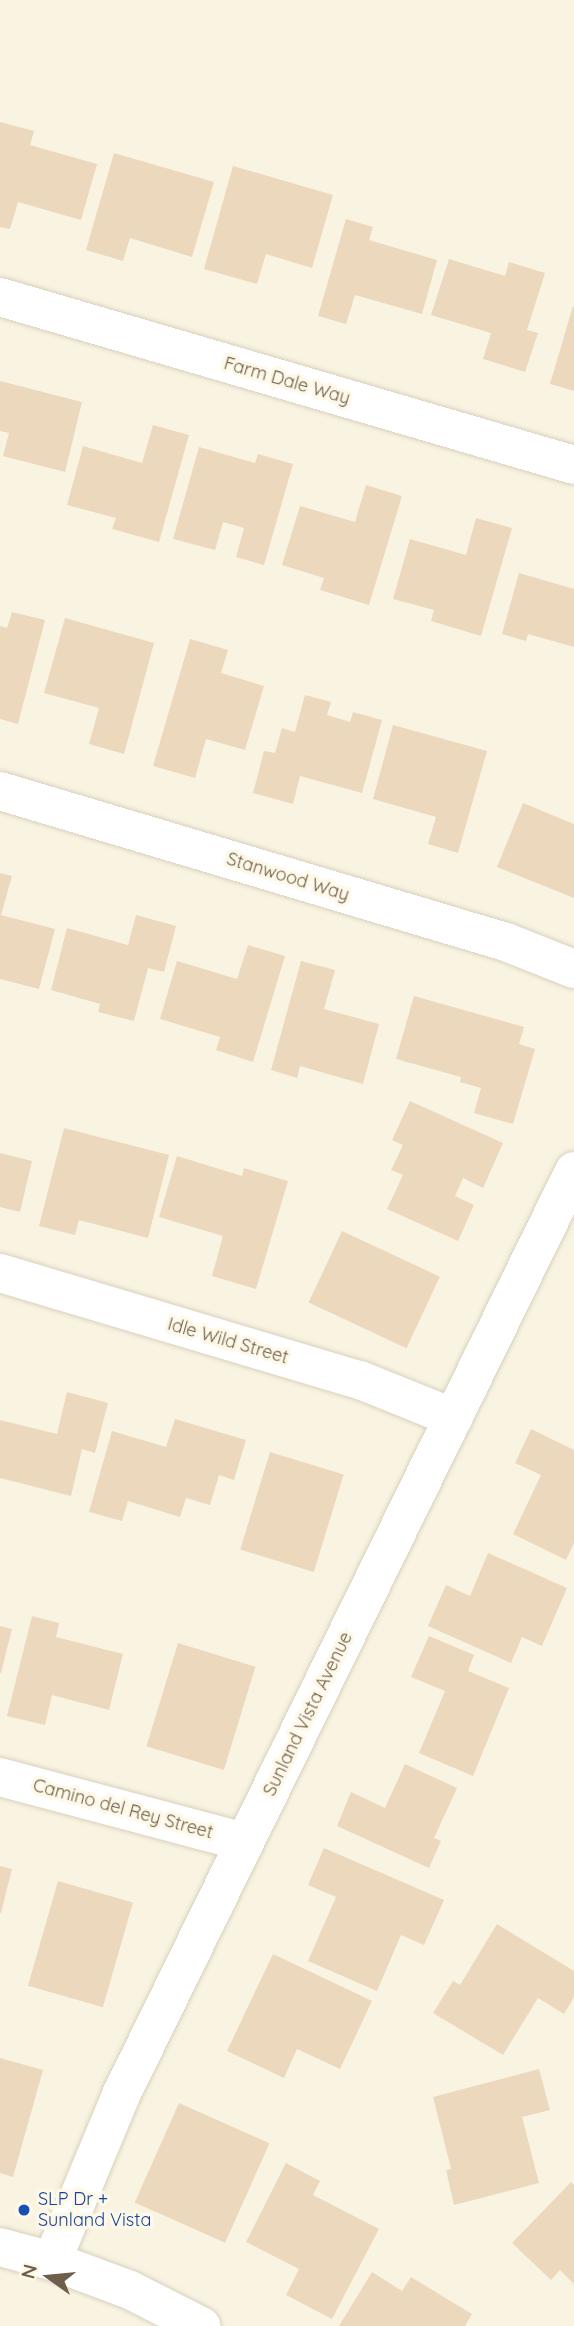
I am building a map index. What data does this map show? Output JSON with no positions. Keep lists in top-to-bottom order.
{
  "streets": {
    "street": [
      "Farm Dale Way",
      "Stanwood Way",
      "Idle Wild Street",
      "Sunland Vista Avenue",
      "Camino del Rey Street"
    ]
  },
  "crossings": [
    ["Idle Wild Street", "Sunland Vista Avenue"],
    ["Sunland Vista Avenue", "Camino del Rey Street"]
  ],
  "places": ["SLP Dr + Sunland Vista"],
  "north": "left"
}
